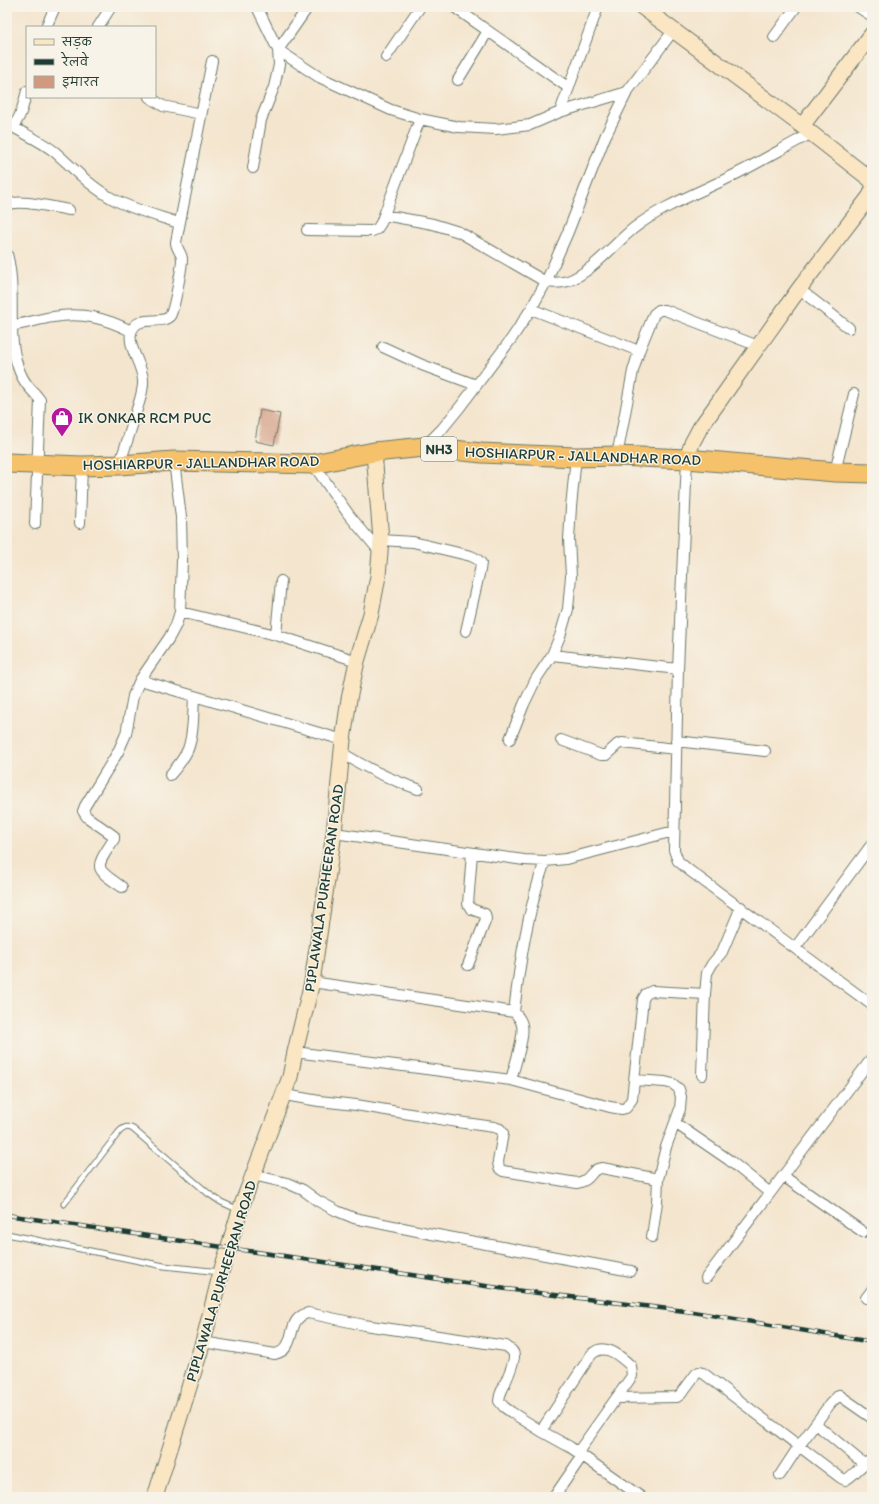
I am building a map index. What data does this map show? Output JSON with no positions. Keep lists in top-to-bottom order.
{
  "streets": {
    "highway": ["NH3", "HOSHIARPUR - JALLANDHAR ROAD"],
    "street": ["PIPLAWALA PURHEERAN ROAD"]
  },
  "crossings": [
    ["HOSHIARPUR - JALLANDHAR ROAD", "PIPLAWALA PURHEERAN ROAD"]
  ],
  "places": {
    "shop": ["IK ONKAR RCM PUC"]
  },
  "legend": ["सड़क", "रेलवे", "इमारत"]
}
